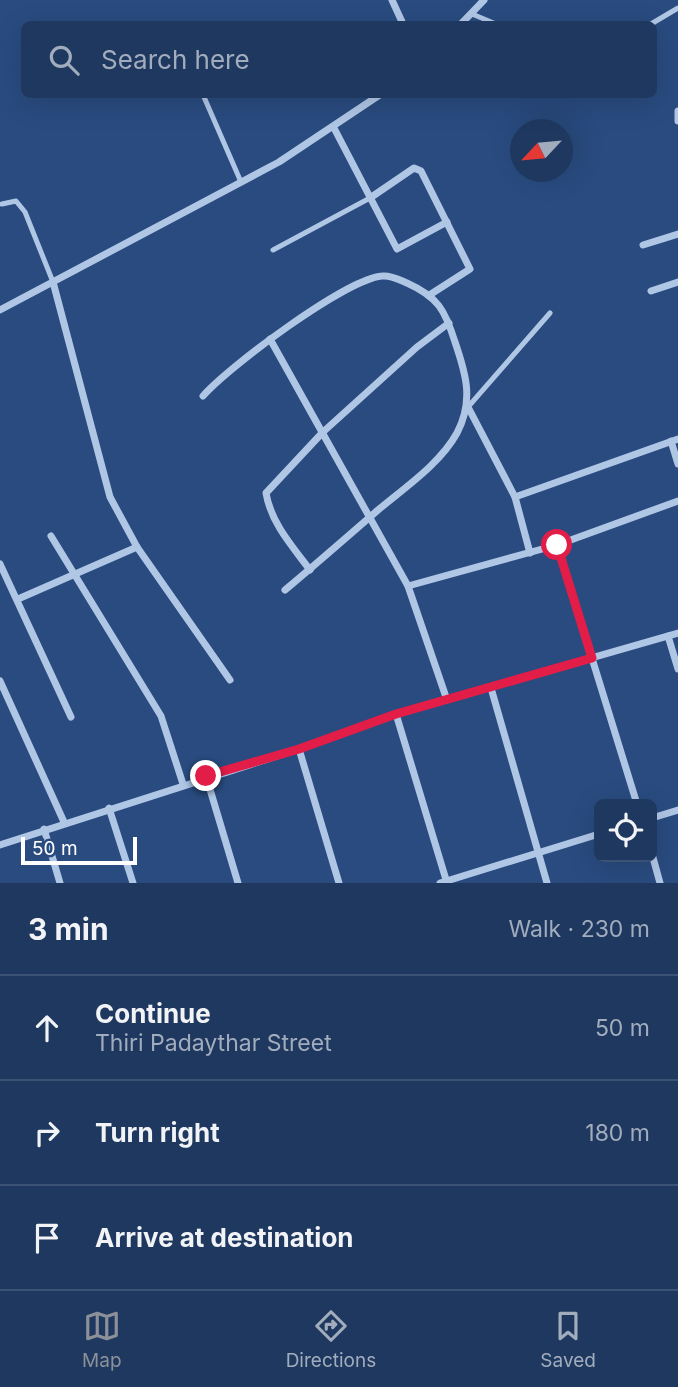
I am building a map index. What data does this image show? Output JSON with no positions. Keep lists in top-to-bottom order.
{
  "scale_bar": "50 m",
  "north": "bottom left",
  "page": {
    "search": "Search here",
    "scale": "50 m",
    "heading": ["3 min", "Walk · 230 m"],
    "list": [
      ["Continue", "Thiri Padaythar Street", "50 m"],
      ["Turn right", "180 m"],
      "Arrive at destination"
    ],
    "nav": ["Map", "Directions", "Saved"]
  }
}
